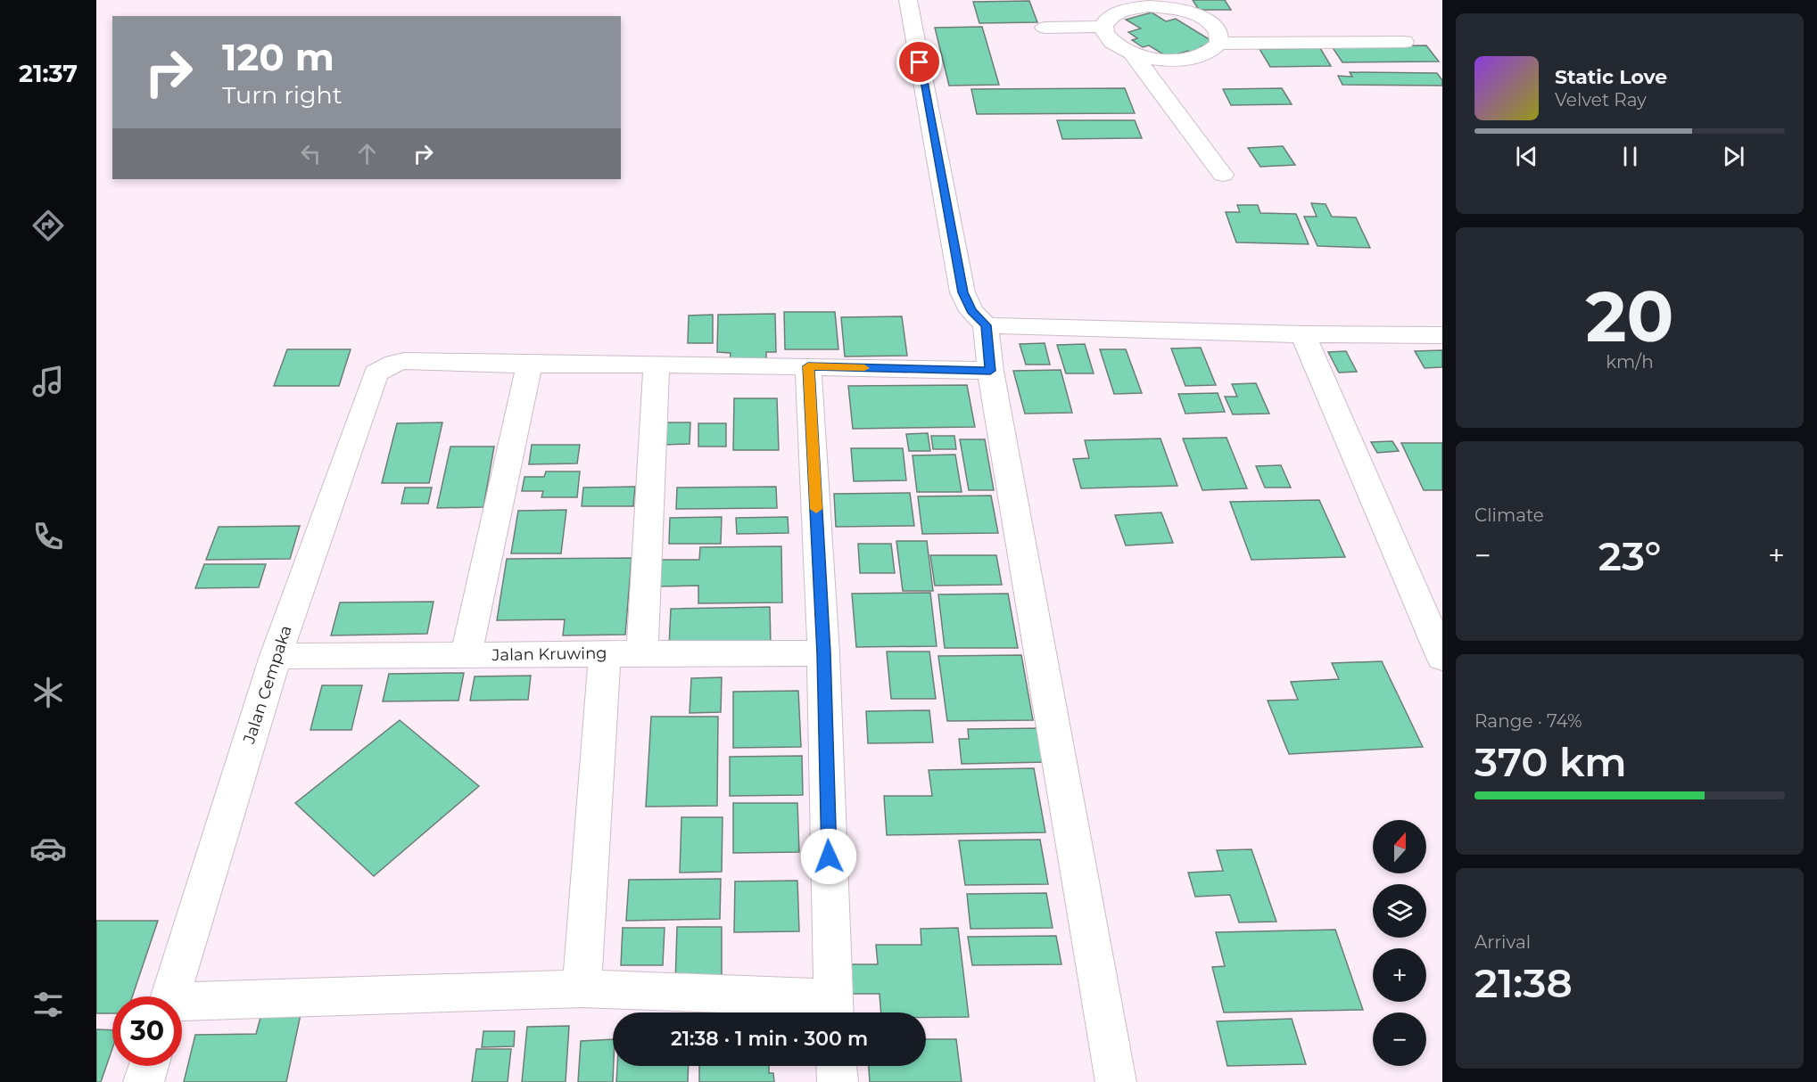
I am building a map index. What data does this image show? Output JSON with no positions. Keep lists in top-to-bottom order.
{
  "streets": {
    "street": ["Jalan Kruwing", "Jalan Cempaka"]
  },
  "crossings": [
    ["Jalan Kruwing", "Jalan Cempaka"]
  ],
  "north": "top",
  "page": {
    "tabs": "21:37",
    "turn": ["120 m", "Turn right"],
    "song": ["Static Love", "Velvet Ray"],
    "tile": [
      ["20", "km/h"],
      "Climate",
      ["Range · 74%", "370 km"],
      ["Arrival", "21:38"]
    ],
    "heat": ["−", "23°", "+"],
    "map_buttons": ["+", "−"],
    "limit": "30",
    "trip": "21:38 · 1 min · 300 m"
  }
}
